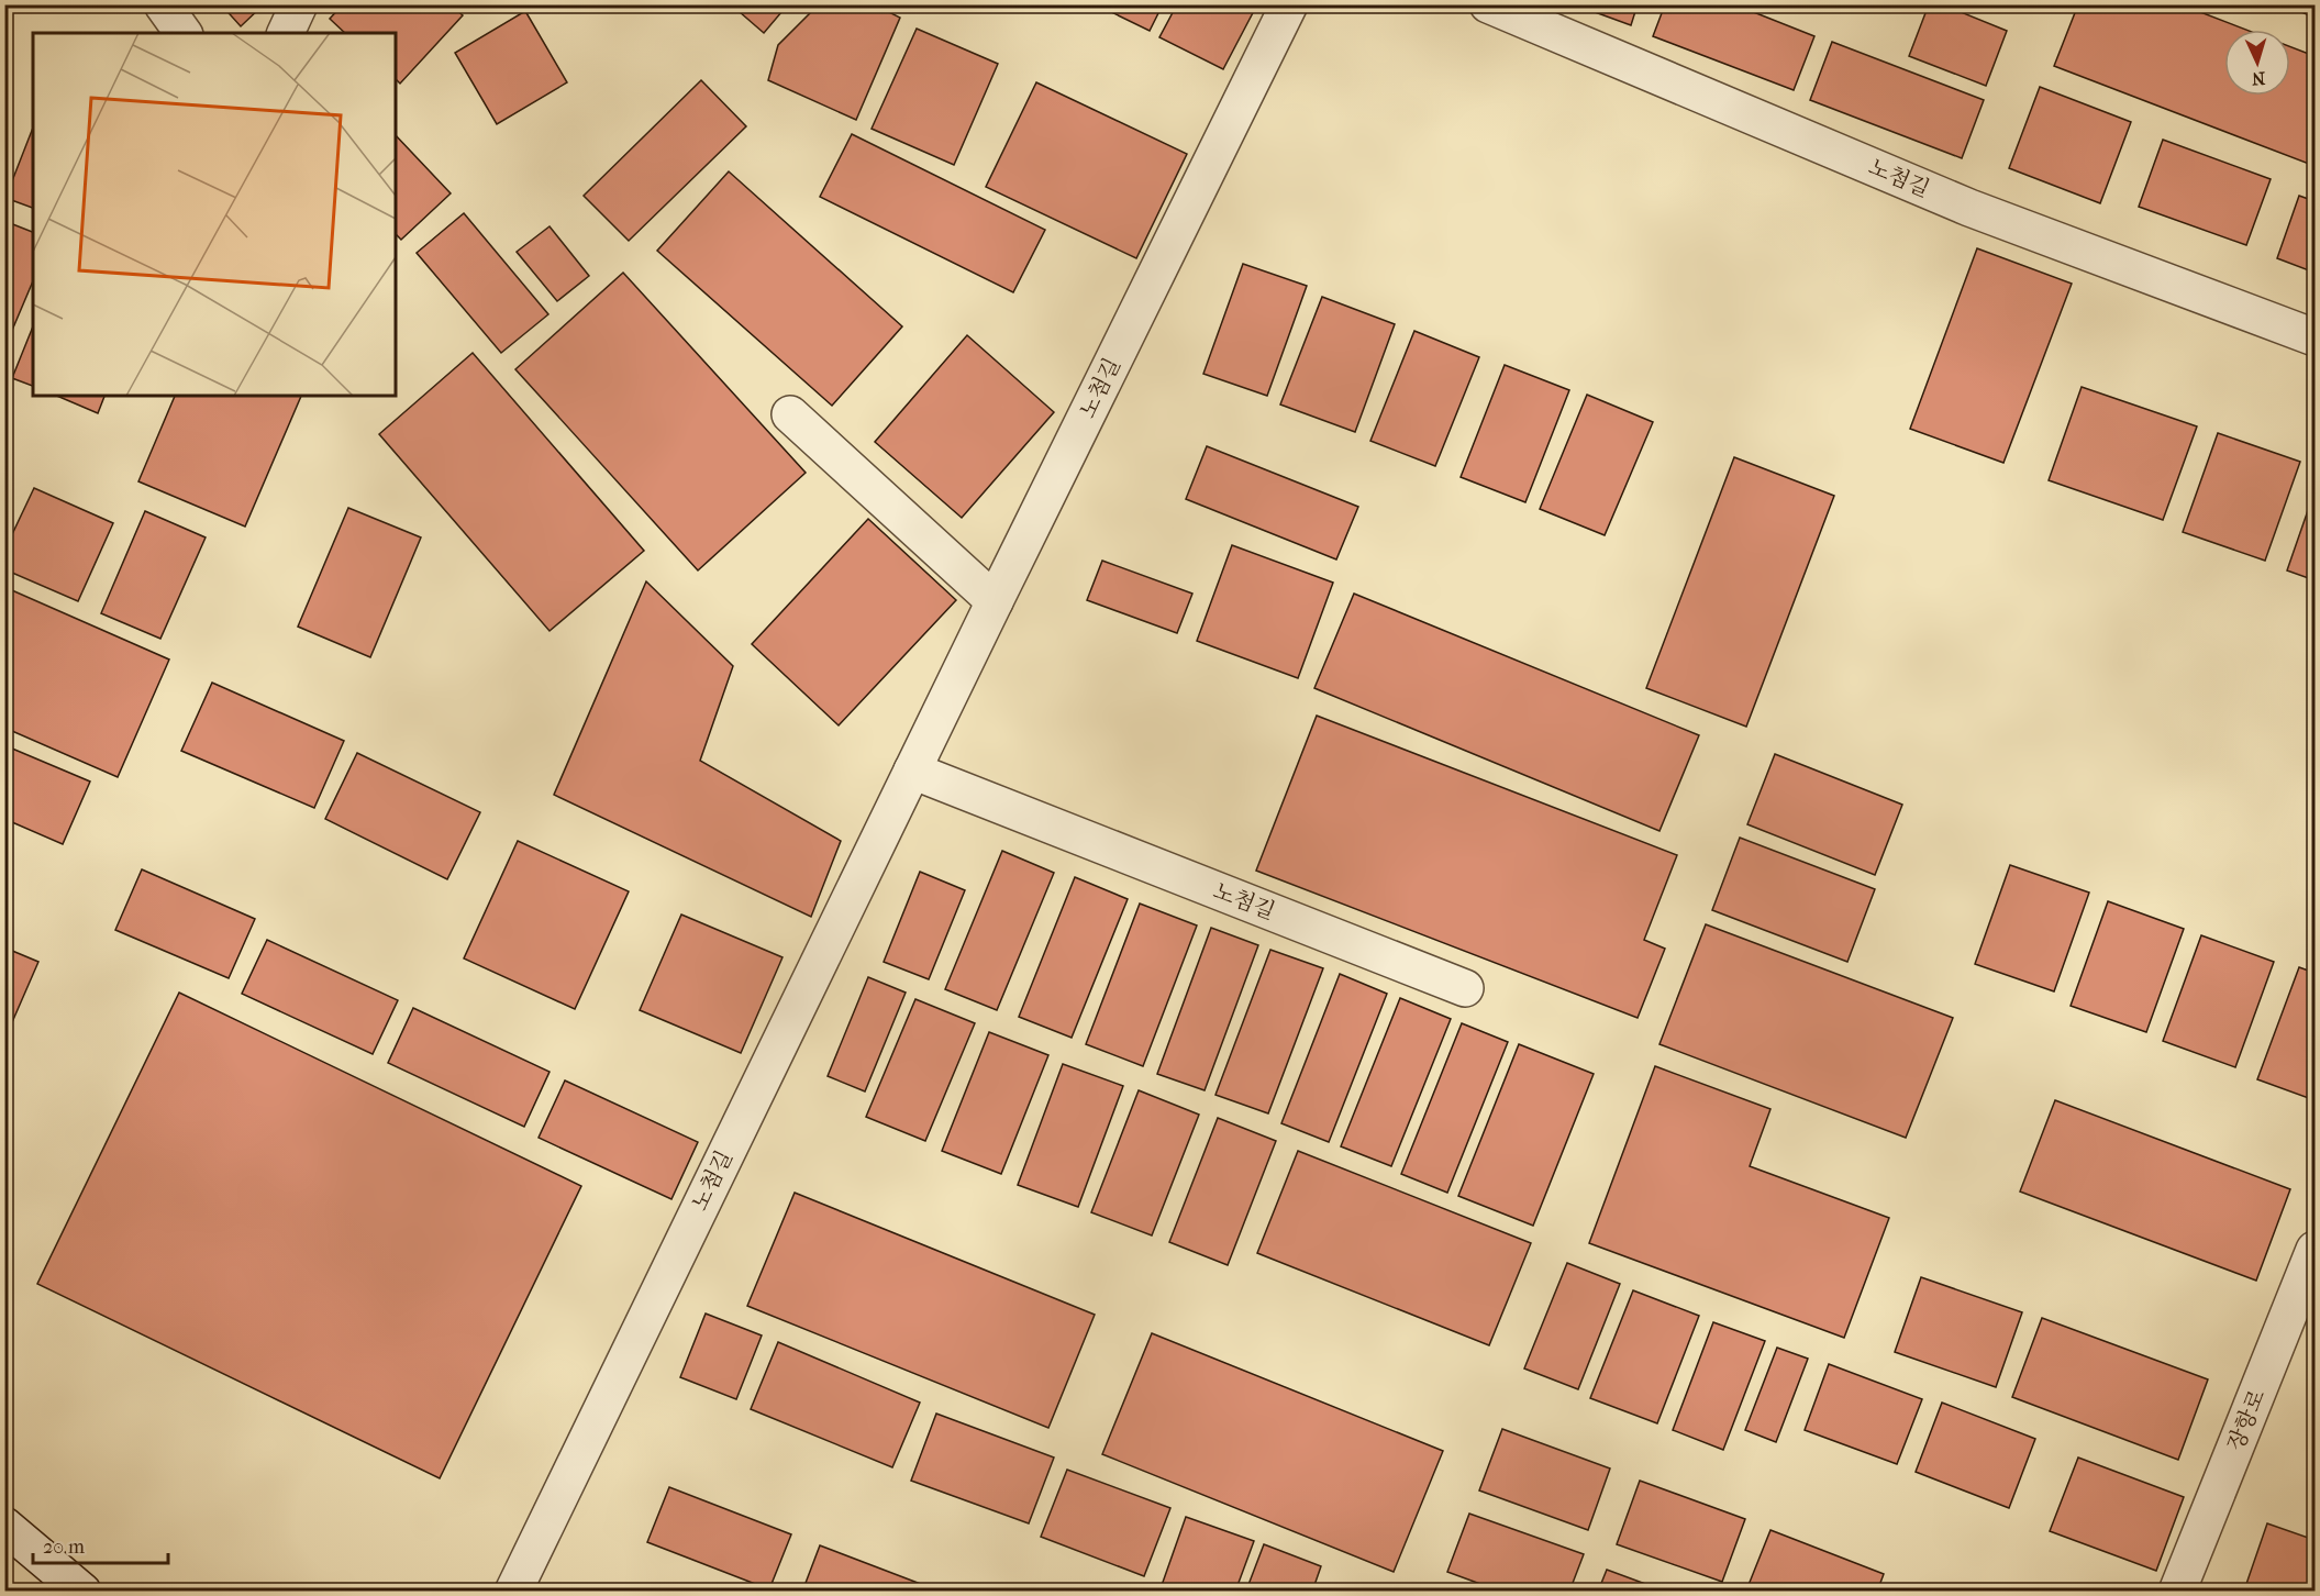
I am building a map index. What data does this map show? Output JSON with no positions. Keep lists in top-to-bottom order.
{
  "streets": {
    "street": ["노첨길", "장항로"]
  },
  "scale_bar": "20 m",
  "north": "bottom"
}
